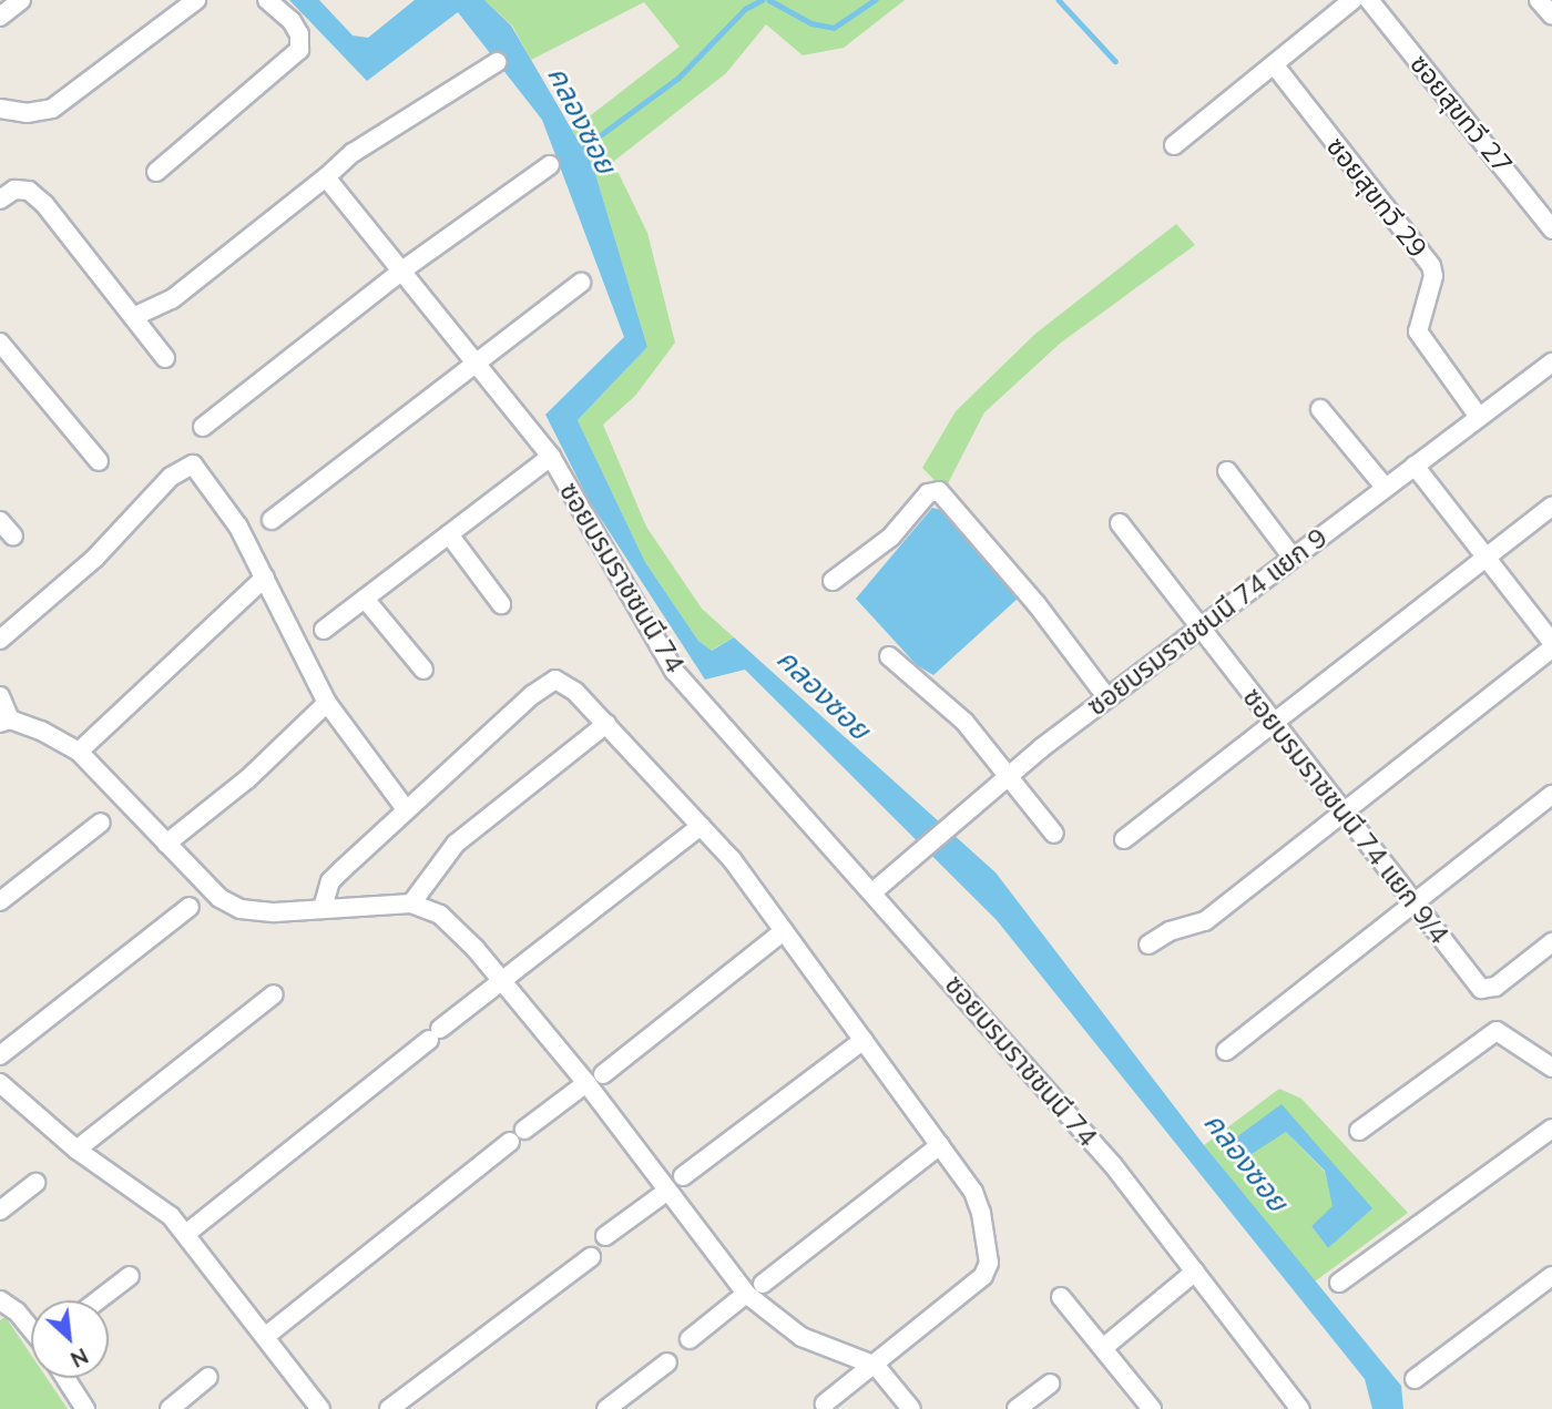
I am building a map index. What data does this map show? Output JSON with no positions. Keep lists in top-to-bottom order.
{
  "streets": {
    "street": [
      "ซอยสุขทวี 27",
      "ซอยสุขทวี 29",
      "ซอยบรมราชชนนี 74",
      "ซอยบรมราชชนนี 74 แยก 9",
      "ซอยบรมราชชนนี 74 แยก 9/4"
    ]
  },
  "crossings": [
    ["ซอยสุขทวี 29", "ซอยบรมราชชนนี 74 แยก 9"],
    ["ซอยบรมราชชนนี 74", "ซอยบรมราชชนนี 74 แยก 9"],
    ["ซอยบรมราชชนนี 74 แยก 9", "ซอยบรมราชชนนี 74 แยก 9/4"]
  ],
  "water": ["คลองซอย"],
  "north": "bottom right"
}
